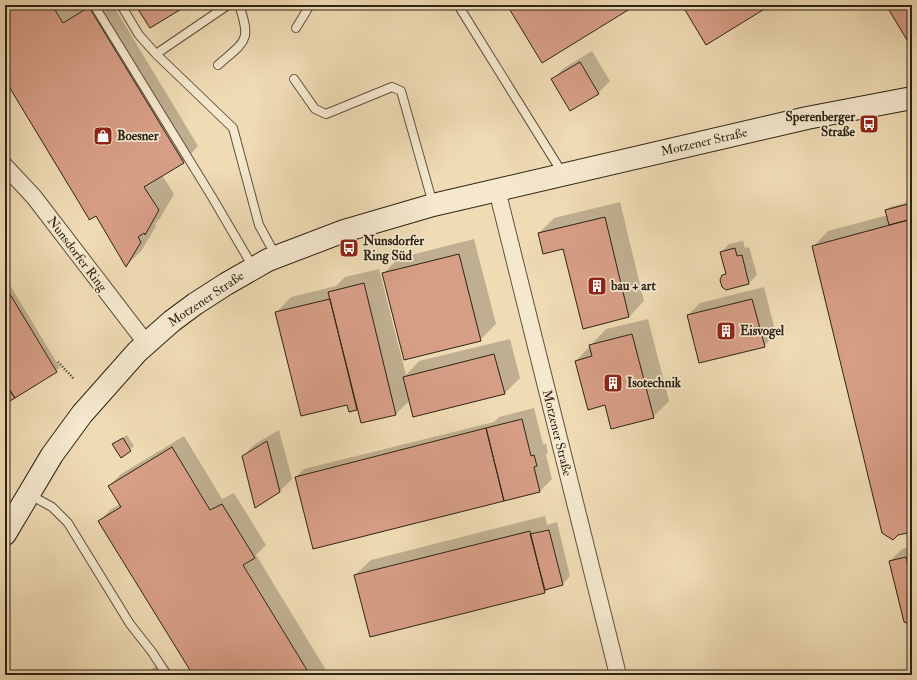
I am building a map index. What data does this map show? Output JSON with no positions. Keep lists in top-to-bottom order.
{
  "streets": {
    "street": ["Motzener Straße", "Nunsdorfer Ring"]
  },
  "crossings": [
    ["Motzener Straße", "Nunsdorfer Ring"]
  ],
  "places": {
    "bus stop": ["Sperenberger Straße", "Nunsdorfer Ring Süd"],
    "shop": ["Boesner"],
    "building": ["bau + art", "Eisvogel", "Isotechnik"]
  }
}
